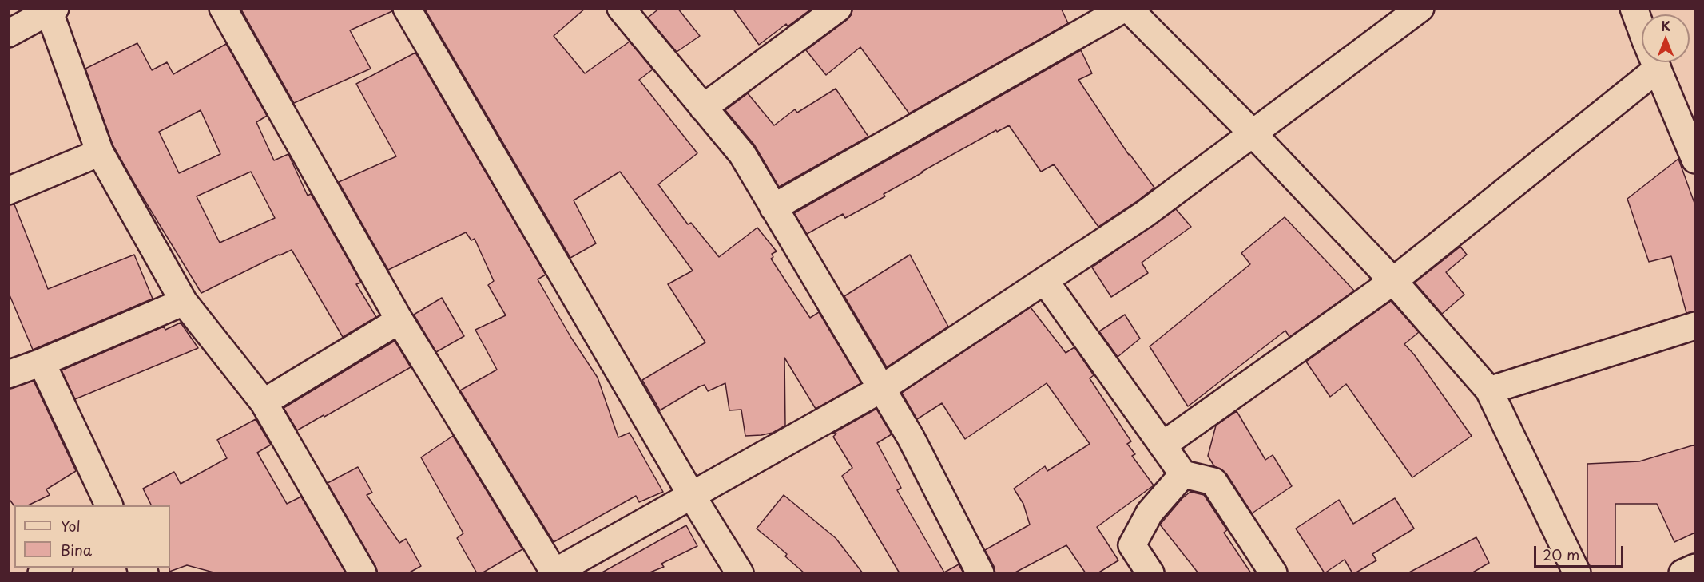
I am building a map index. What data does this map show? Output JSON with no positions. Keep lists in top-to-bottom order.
{
  "legend": ["Yol", "Bina"],
  "scale_bar": "20 m",
  "north": "top"
}
